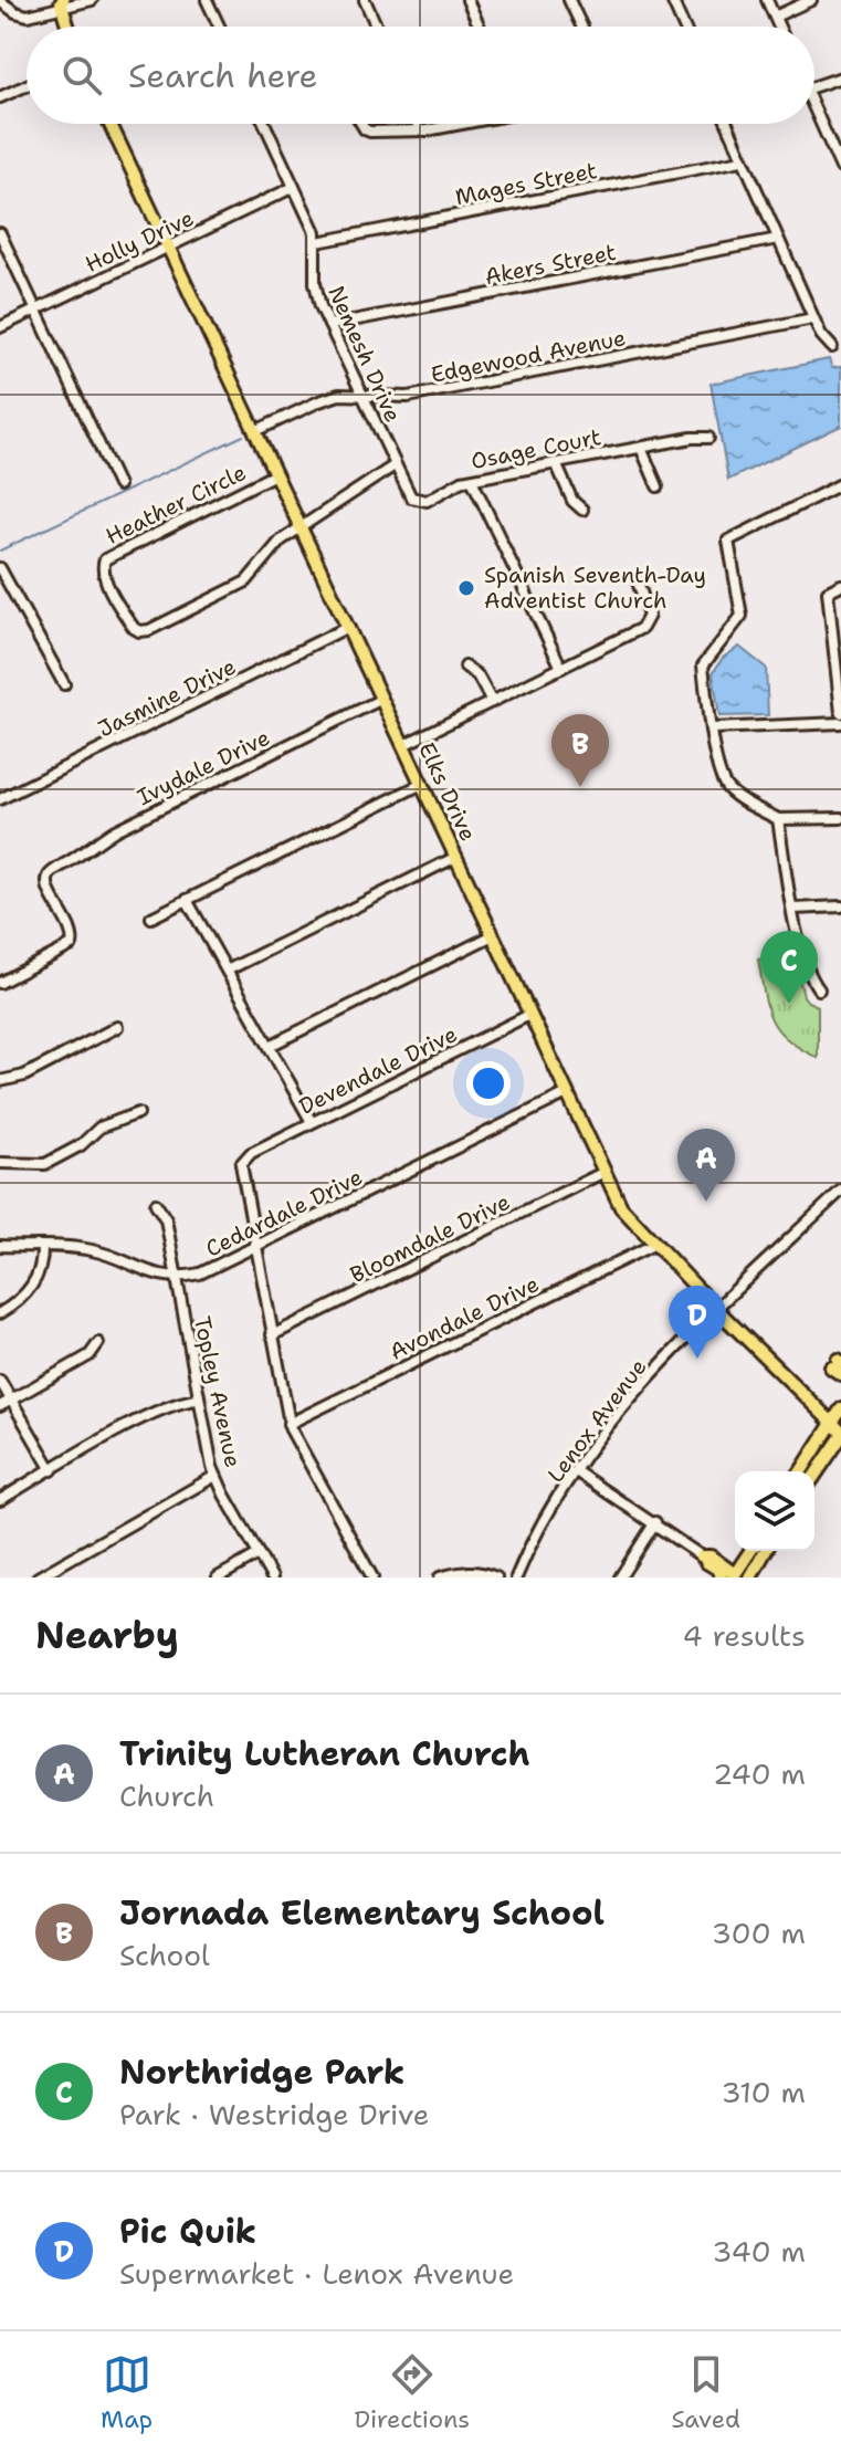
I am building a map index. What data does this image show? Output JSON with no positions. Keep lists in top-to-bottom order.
{
  "streets": {
    "main road": ["Elks Drive"],
    "street": [
      "Mages Street",
      "Holly Drive",
      "Akers Street",
      "Nemesh Drive",
      "Edgewood Avenue",
      "Osage Court",
      "Heather Circle",
      "Jasmine Drive",
      "Ivydale Drive",
      "Devendale Drive",
      "Cedardale Drive",
      "Bloomdale Drive",
      "Avondale Drive",
      "Topley Avenue",
      "Lenox Avenue"
    ]
  },
  "crossings": [
    ["Mages Street", "Nemesh Drive"],
    ["Holly Drive", "Nemesh Drive"],
    ["Holly Drive", "Elks Drive"],
    ["Akers Street", "Nemesh Drive"],
    ["Nemesh Drive", "Edgewood Avenue"],
    ["Nemesh Drive", "Osage Court"],
    ["Edgewood Avenue", "Elks Drive"],
    ["Heather Circle", "Elks Drive"],
    ["Jasmine Drive", "Elks Drive"],
    ["Ivydale Drive", "Elks Drive"],
    ["Elks Drive", "Devendale Drive"],
    ["Elks Drive", "Cedardale Drive"],
    ["Elks Drive", "Bloomdale Drive"],
    ["Elks Drive", "Avondale Drive"],
    ["Elks Drive", "Lenox Avenue"],
    ["Devendale Drive", "Cedardale Drive"],
    ["Cedardale Drive", "Topley Avenue"]
  ],
  "places": ["Spanish Seventh-Day Adventist Church"],
  "page": {
    "search": "Search here",
    "pins": [
      "B",
      "C",
      "A",
      "D"
    ],
    "heading": ["Nearby", "4 results"],
    "list": [
      {
        "mark": "A",
        "name": "Trinity Lutheran Church",
        "note": "Church",
        "value": "240 m"
      },
      {
        "mark": "B",
        "name": "Jornada Elementary School",
        "note": "School",
        "value": "300 m"
      },
      {
        "mark": "C",
        "name": "Northridge Park",
        "note": "Park · Westridge Drive",
        "value": "310 m"
      },
      {
        "mark": "D",
        "name": "Pic Quik",
        "note": "Supermarket · Lenox Avenue",
        "value": "340 m"
      }
    ],
    "nav": ["Map", "Directions", "Saved"]
  }
}
